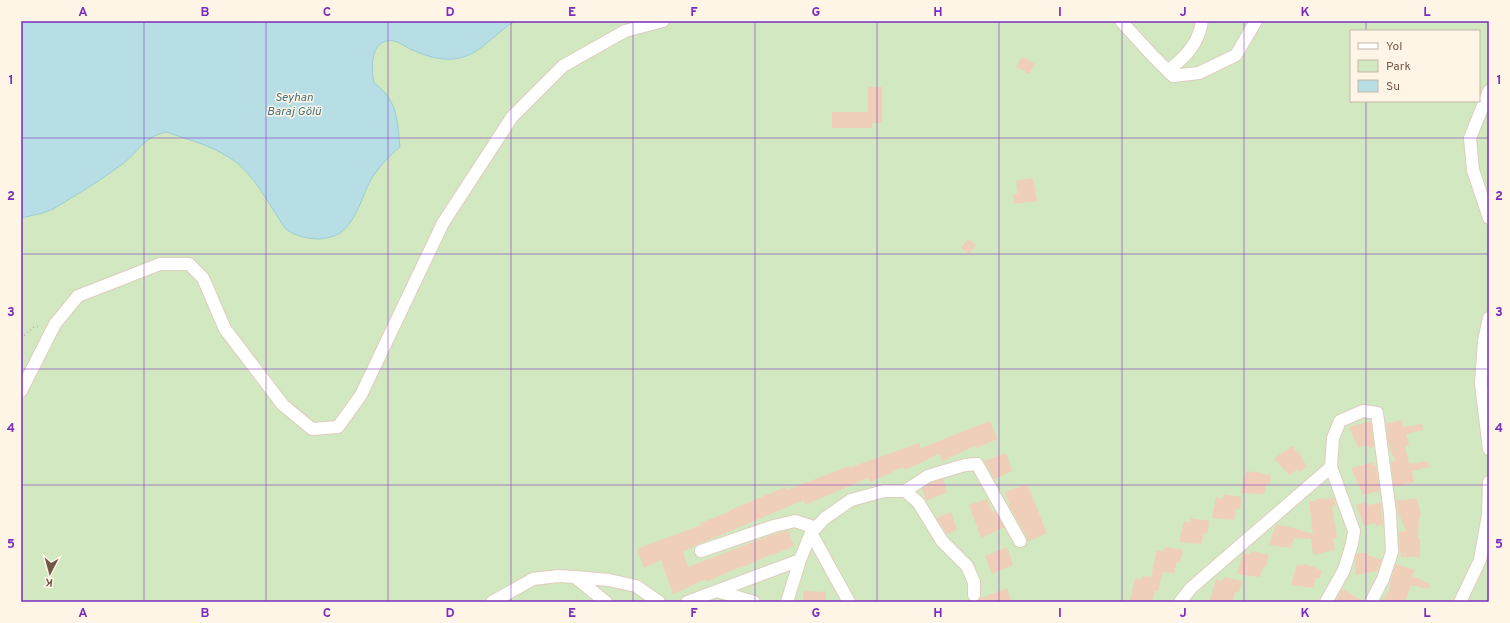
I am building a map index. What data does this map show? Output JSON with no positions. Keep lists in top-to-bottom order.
{
  "water": ["Seyhan Baraj Gölü"],
  "legend": ["Yol", "Park", "Su"],
  "north": "bottom",
  "grid": {
    "columns": [
      "A",
      "B",
      "C",
      "D",
      "E",
      "F",
      "G",
      "H",
      "I",
      "J",
      "K",
      "L"
    ],
    "rows": [
      "1",
      "2",
      "3",
      "4",
      "5"
    ]
  }
}
